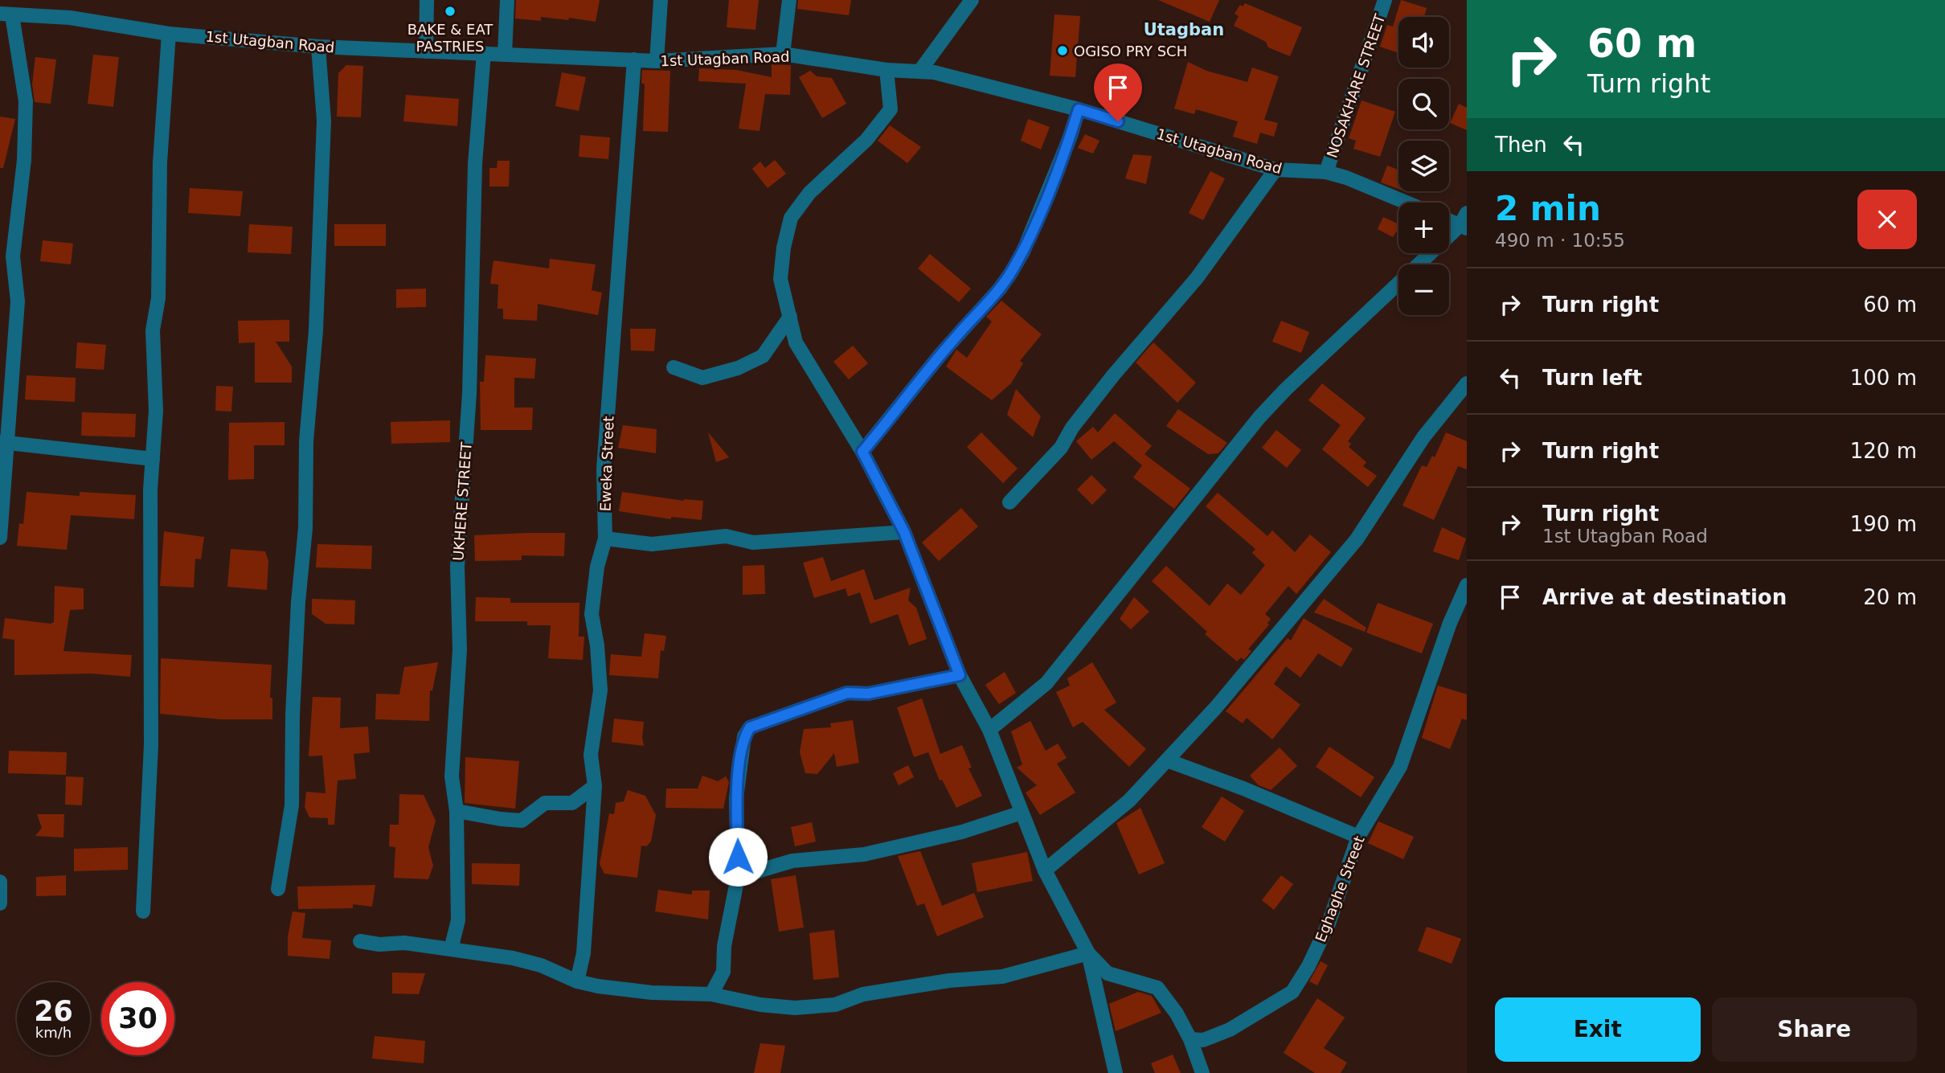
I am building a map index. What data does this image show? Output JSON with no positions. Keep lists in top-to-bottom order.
{
  "streets": {
    "street": [
      "1st Utagban Road",
      "NOSAKHARE STREET",
      "Eweka Street",
      "UKHERE STREET",
      "Eghaghe Street"
    ]
  },
  "crossings": [
    ["1st Utagban Road", "NOSAKHARE STREET"],
    ["1st Utagban Road", "Eweka Street"],
    ["1st Utagban Road", "UKHERE STREET"]
  ],
  "districts": ["Utagban"],
  "places": ["BAKE & EAT PASTRIES", "OGISO PRY SCH"],
  "page": {
    "turn": ["60 m", "Turn right"],
    "map_buttons": ["+", "−"],
    "then": "Then",
    "heading": ["2 min", "490 m · 10:55"],
    "list": [
      {
        "name": "Turn right",
        "value": "60 m"
      },
      {
        "name": "Turn left",
        "value": "100 m"
      },
      {
        "name": "Turn right",
        "value": "120 m"
      },
      {
        "name": "Turn right",
        "note": "1st Utagban Road",
        "value": "190 m"
      },
      {
        "name": "Arrive at destination",
        "value": "20 m"
      }
    ],
    "speed": "26 km/h",
    "limit": "30",
    "buttons": ["Exit", "Share"]
  }
}
